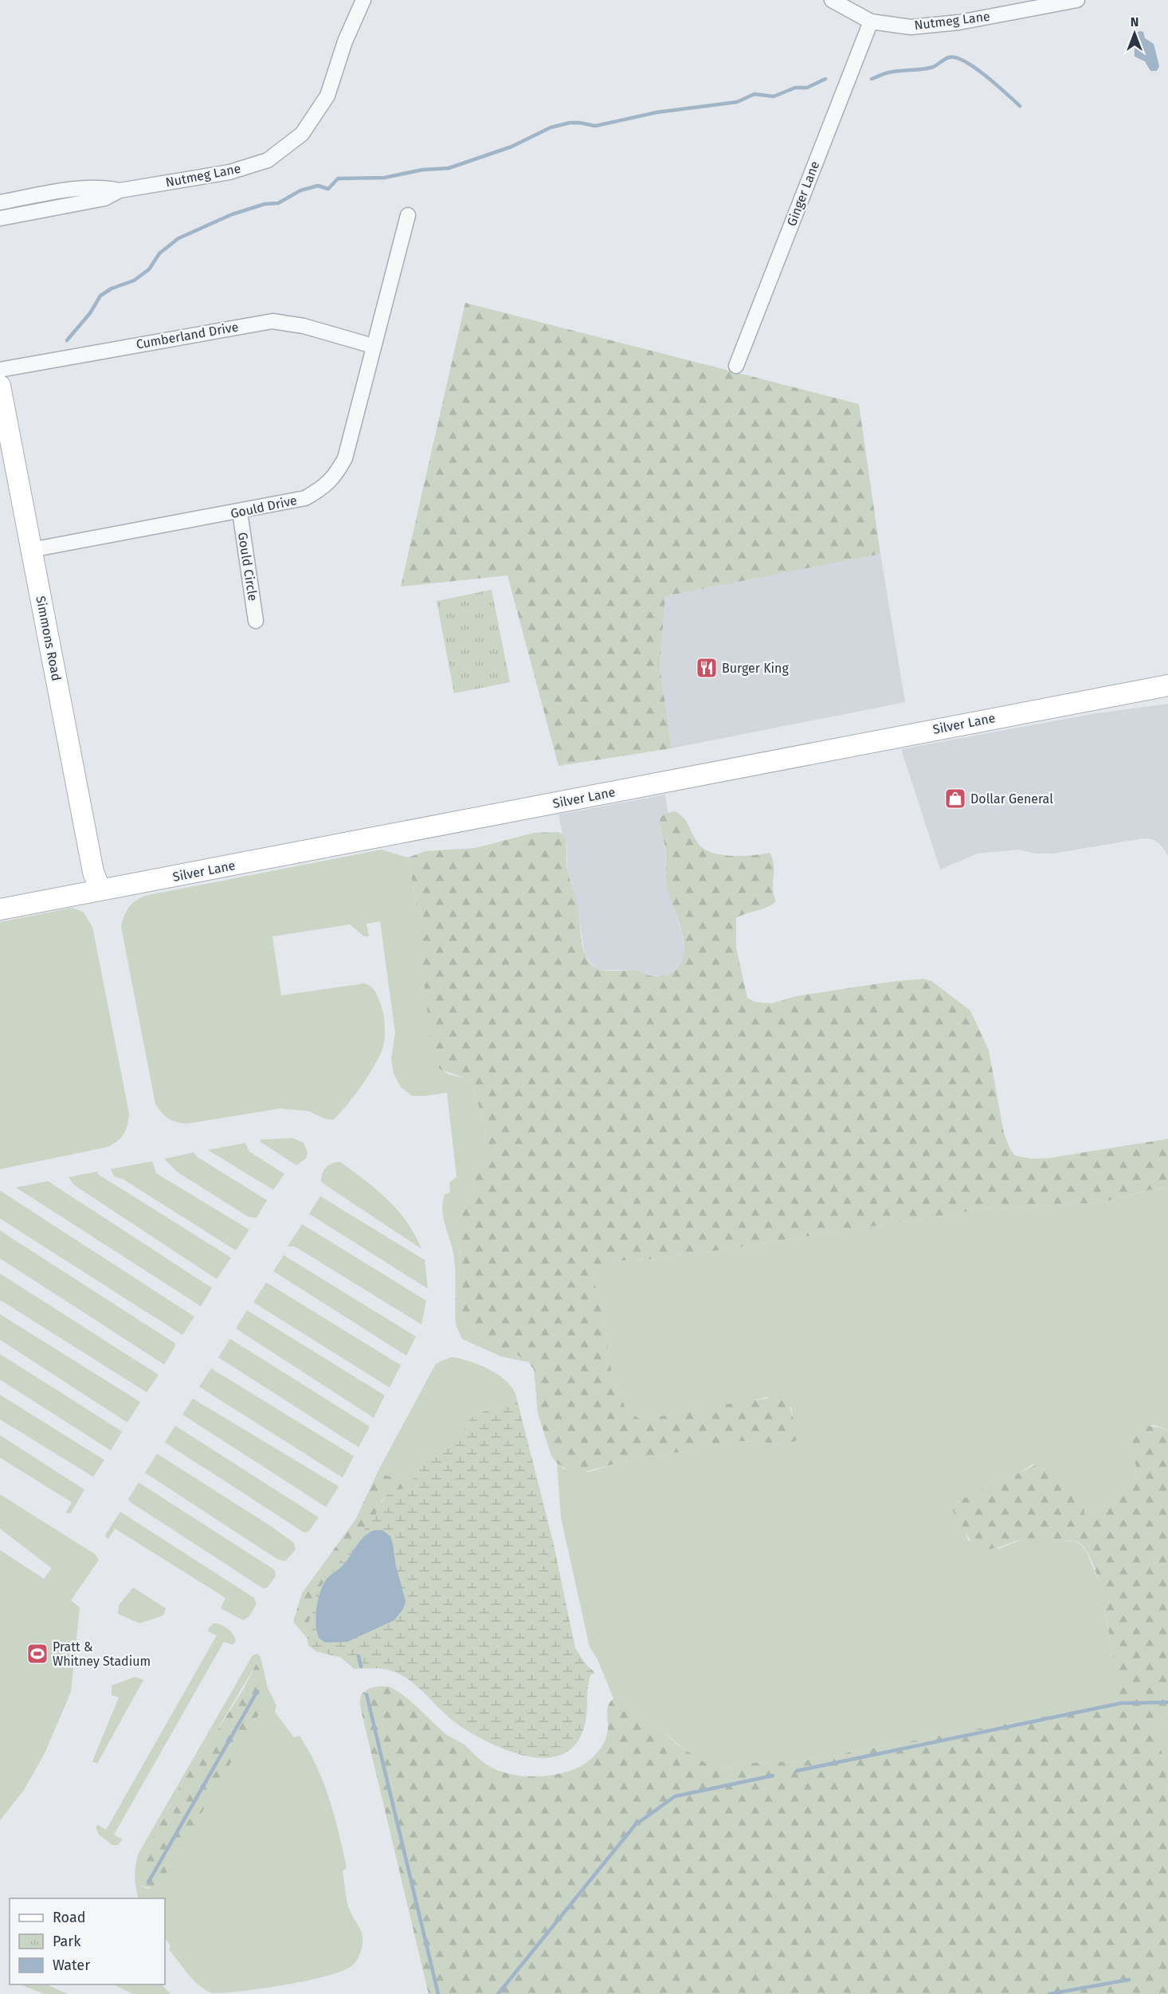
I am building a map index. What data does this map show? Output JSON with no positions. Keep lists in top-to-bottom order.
{
  "streets": {
    "main road": ["Simmons Road", "Silver Lane"],
    "street": [
      "Nutmeg Lane",
      "Ginger Lane",
      "Cumberland Drive",
      "Gould Drive",
      "Gould Circle"
    ]
  },
  "crossings": [
    ["Nutmeg Lane", "Ginger Lane"],
    ["Cumberland Drive", "Gould Drive"],
    ["Gould Drive", "Gould Circle"],
    ["Gould Drive", "Simmons Road"],
    ["Simmons Road", "Silver Lane"]
  ],
  "places": {
    "restaurant": ["Burger King"],
    "shop": ["Dollar General"],
    "sports": ["Pratt & Whitney Stadium"]
  },
  "legend": ["Road", "Park", "Water"],
  "north": "top"
}
